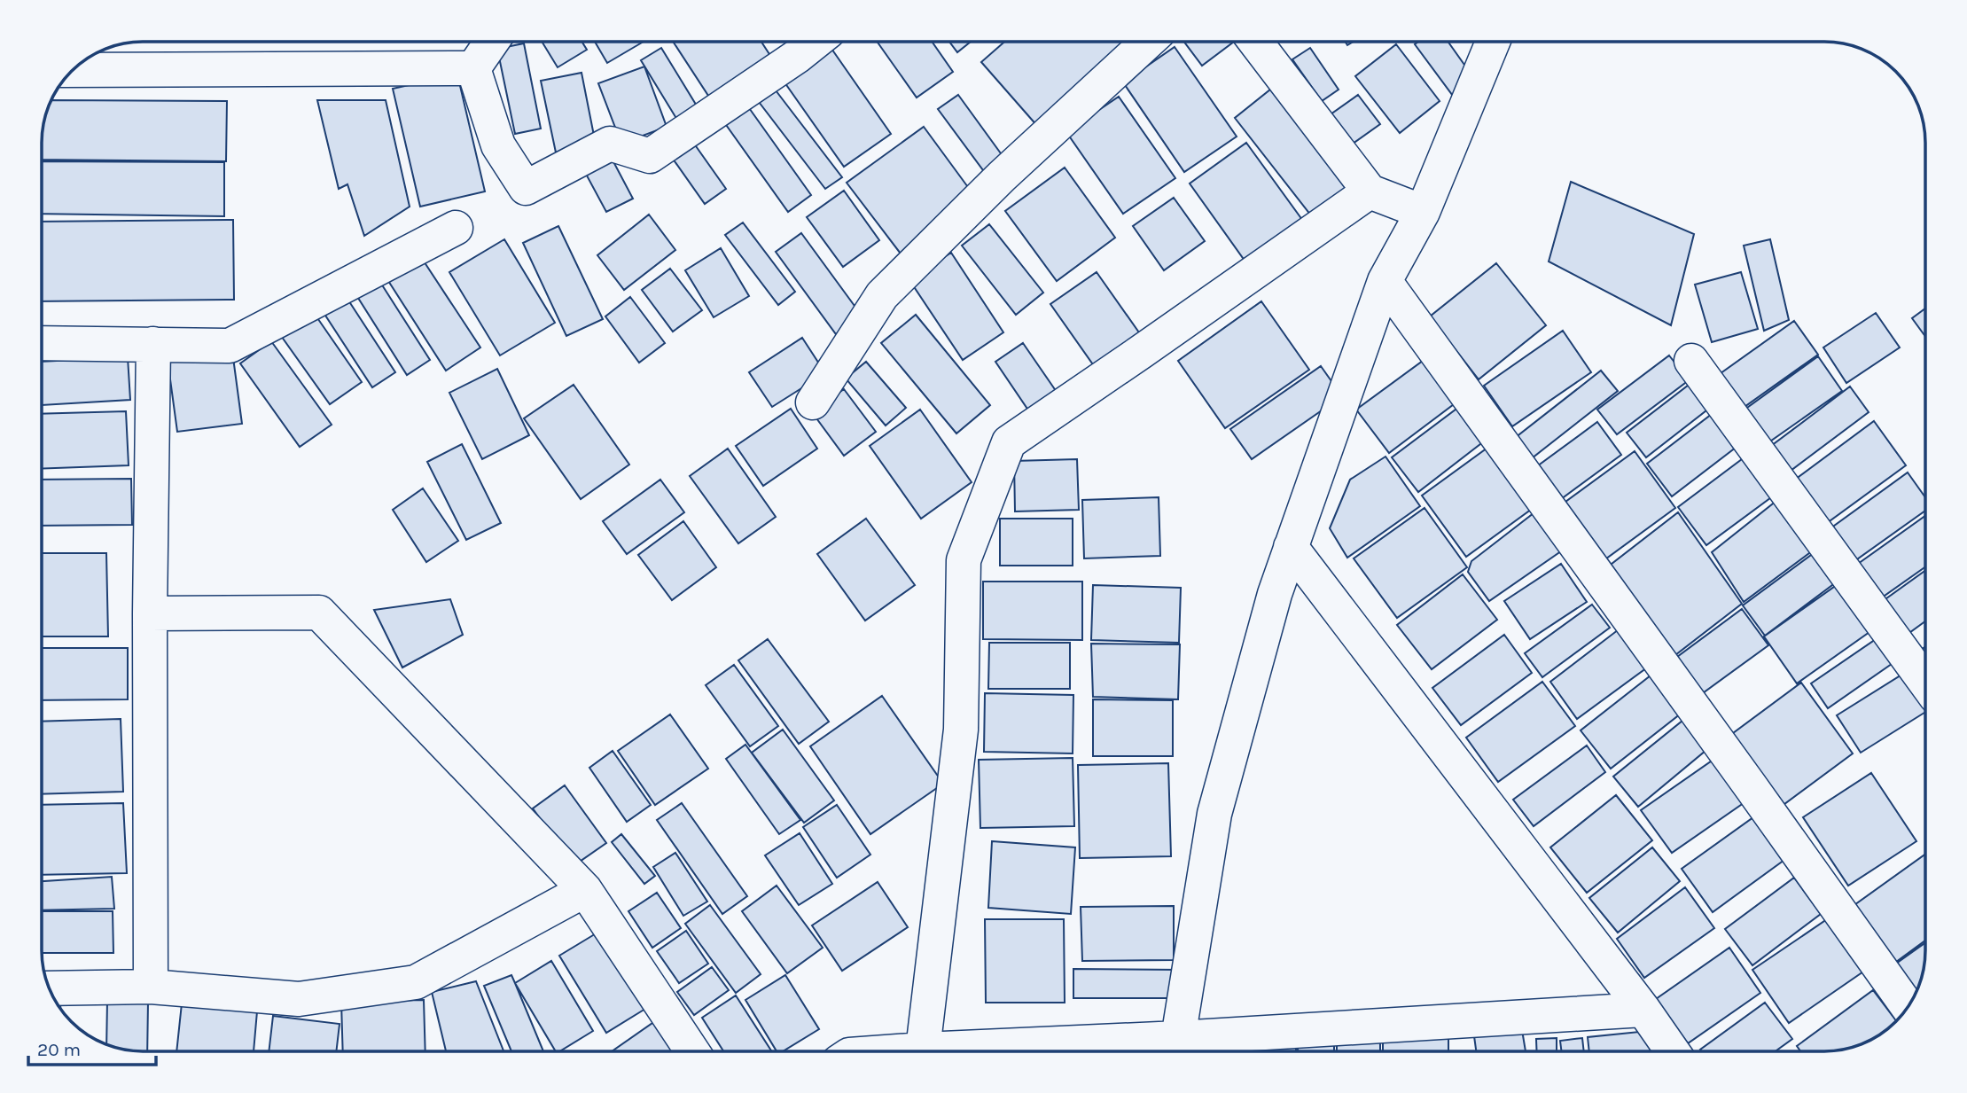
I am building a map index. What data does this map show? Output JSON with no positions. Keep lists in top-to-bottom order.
{
  "scale_bar": "20 m"
}
